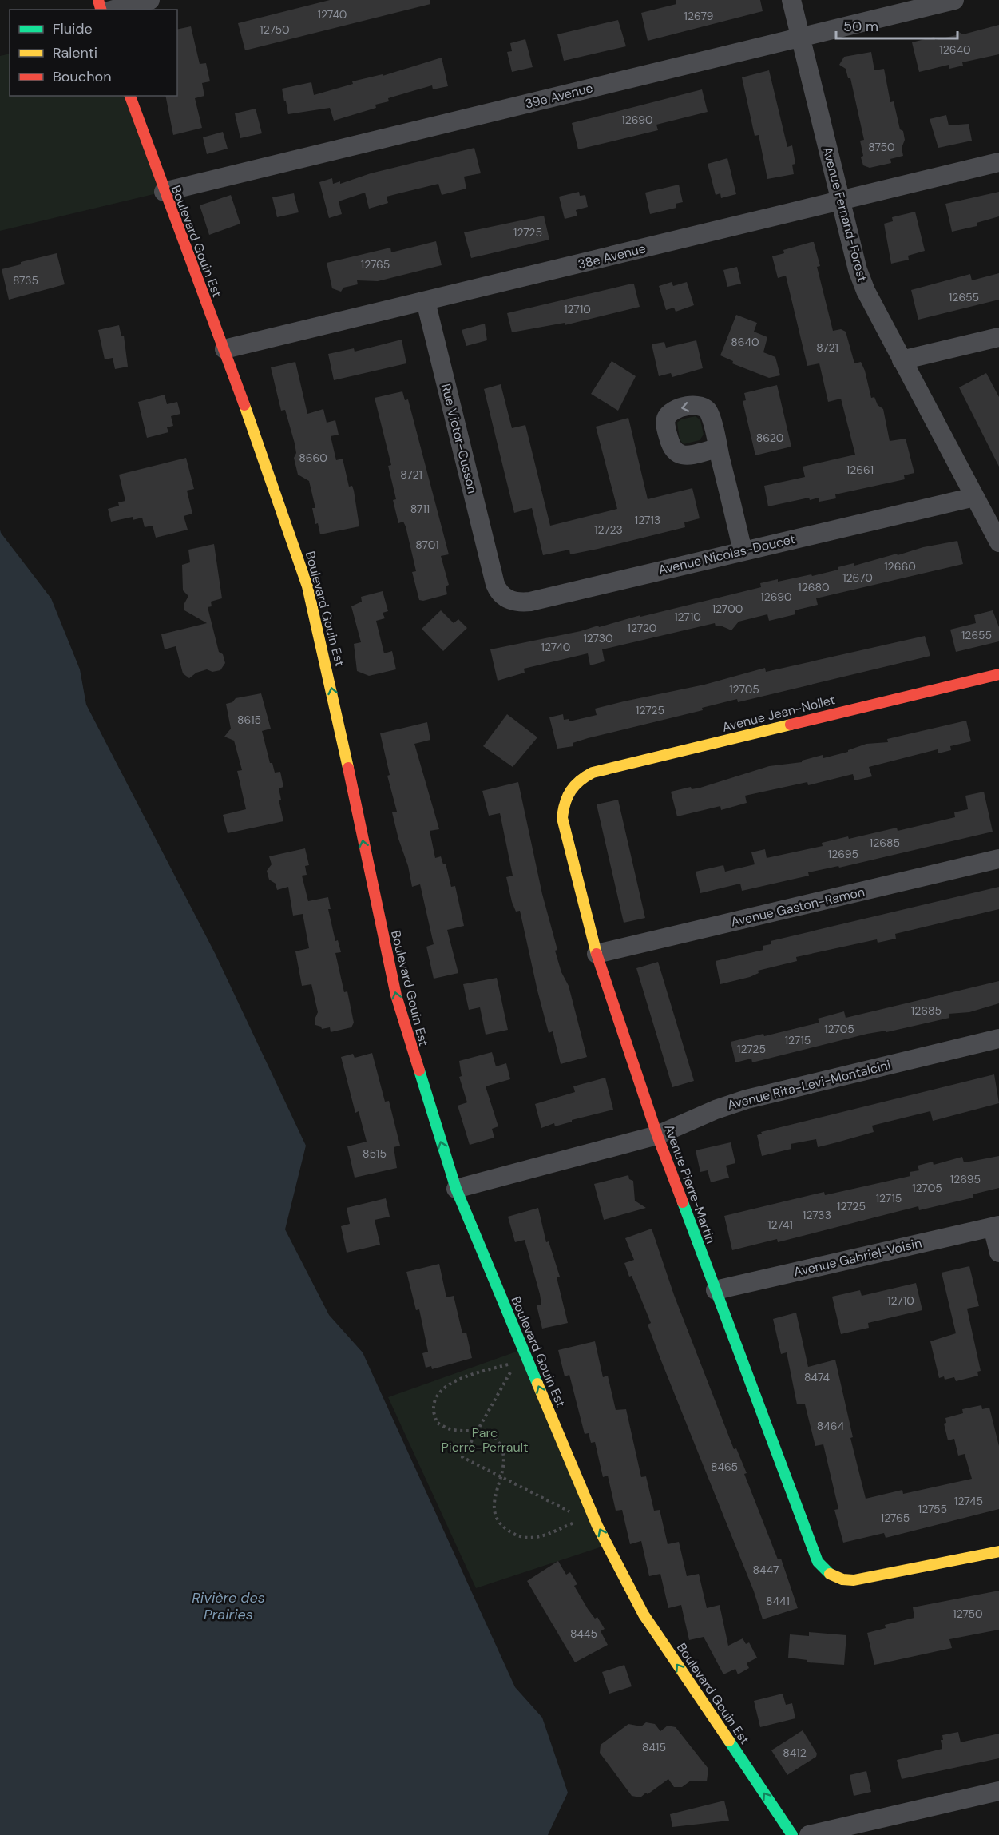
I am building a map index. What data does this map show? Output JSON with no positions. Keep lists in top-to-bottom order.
{
  "streets": {
    "street": [
      "39e Avenue",
      "Avenue Fernand-Forest",
      "Boulevard Gouin Est",
      "38e Avenue",
      "Rue Victor-Cusson",
      "Avenue Nicolas-Doucet",
      "Avenue Jean-Nollet",
      "Avenue Gaston-Ramon",
      "Avenue Rita-Levi-Montalcini",
      "Avenue Pierre-Martin",
      "Avenue Gabriel-Voisin"
    ]
  },
  "crossings": [
    ["39e Avenue", "Avenue Fernand-Forest"],
    ["39e Avenue", "Boulevard Gouin Est"],
    ["Avenue Fernand-Forest", "38e Avenue"],
    ["Avenue Fernand-Forest", "Avenue Nicolas-Doucet"],
    ["Boulevard Gouin Est", "38e Avenue"],
    ["Boulevard Gouin Est", "Avenue Rita-Levi-Montalcini"],
    ["38e Avenue", "Rue Victor-Cusson"],
    ["Rue Victor-Cusson", "Avenue Nicolas-Doucet"],
    ["Avenue Jean-Nollet", "Avenue Pierre-Martin"],
    ["Avenue Gaston-Ramon", "Avenue Pierre-Martin"],
    ["Avenue Rita-Levi-Montalcini", "Avenue Pierre-Martin"],
    ["Avenue Pierre-Martin", "Avenue Gabriel-Voisin"]
  ],
  "one_way": ["Boulevard Gouin Est"],
  "water": ["Rivière des Prairies"],
  "parks": ["Parc Pierre-Perrault"],
  "house_numbers": [
    "12740",
    "12679",
    "12750",
    "12640",
    "12690",
    "8750",
    "12725",
    "12765",
    "8735",
    "12655",
    "12710",
    "8640",
    "8721",
    "8620",
    "8660",
    "12661",
    "8721",
    "8711",
    "12713",
    "12723",
    "8701",
    "12660",
    "12670",
    "12680",
    "12690",
    "12700",
    "12710",
    "12720",
    "12655",
    "12730",
    "12740",
    "12705",
    "12725",
    "8615",
    "12685",
    "12695",
    "12685",
    "12705",
    "12715",
    "12725",
    "8515",
    "12695",
    "12705",
    "12715",
    "12725",
    "12733",
    "12741",
    "12710",
    "8474",
    "8464",
    "8465",
    "12745",
    "12755",
    "12765",
    "8447",
    "8441",
    "12750",
    "8445",
    "8415",
    "8412"
  ],
  "legend": ["Fluide", "Ralenti", "Bouchon"],
  "scale_bar": "50 m"
}
